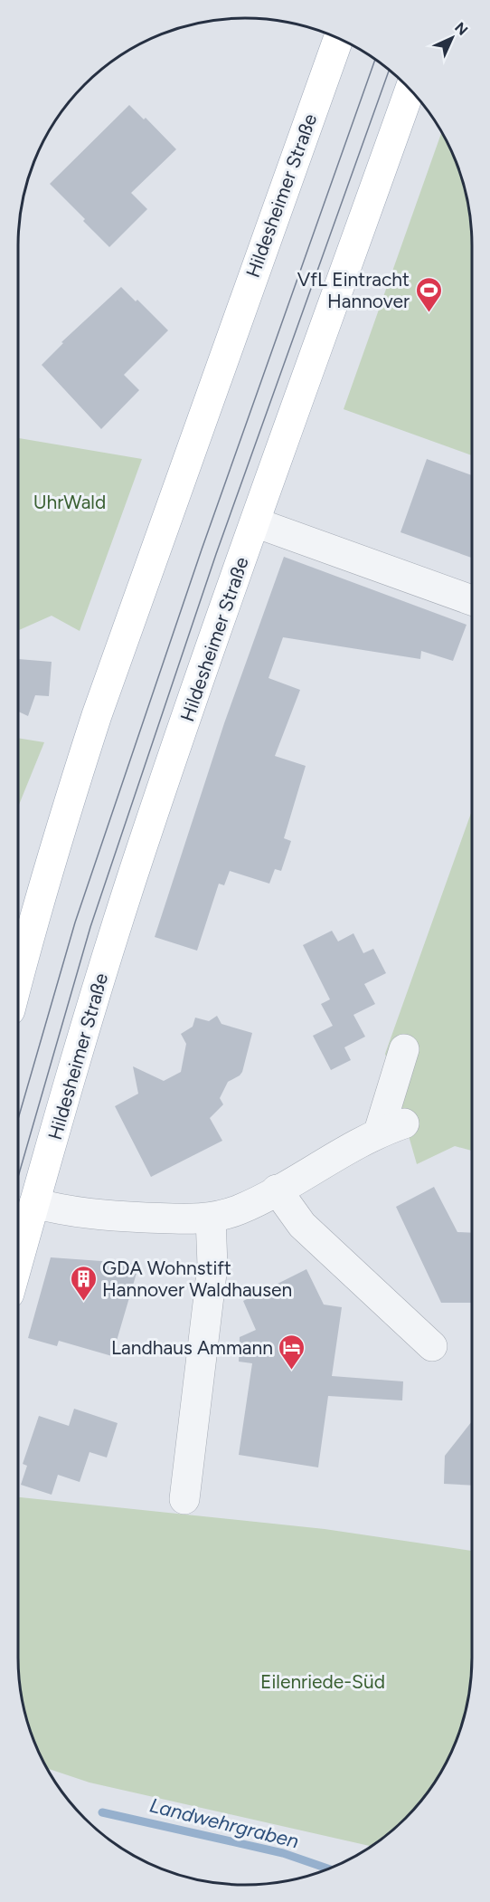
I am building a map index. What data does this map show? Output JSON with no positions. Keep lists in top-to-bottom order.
{
  "streets": {
    "main road": ["Hildesheimer Straße"]
  },
  "water": ["Landwehrgraben"],
  "parks": ["UhrWald", "Eilenriede-Süd"],
  "places": {
    "sports": ["VfL Eintracht Hannover"],
    "building": ["GDA Wohnstift Hannover Waldhausen"],
    "hotel": ["Landhaus Ammann"]
  },
  "north": "top right"
}
